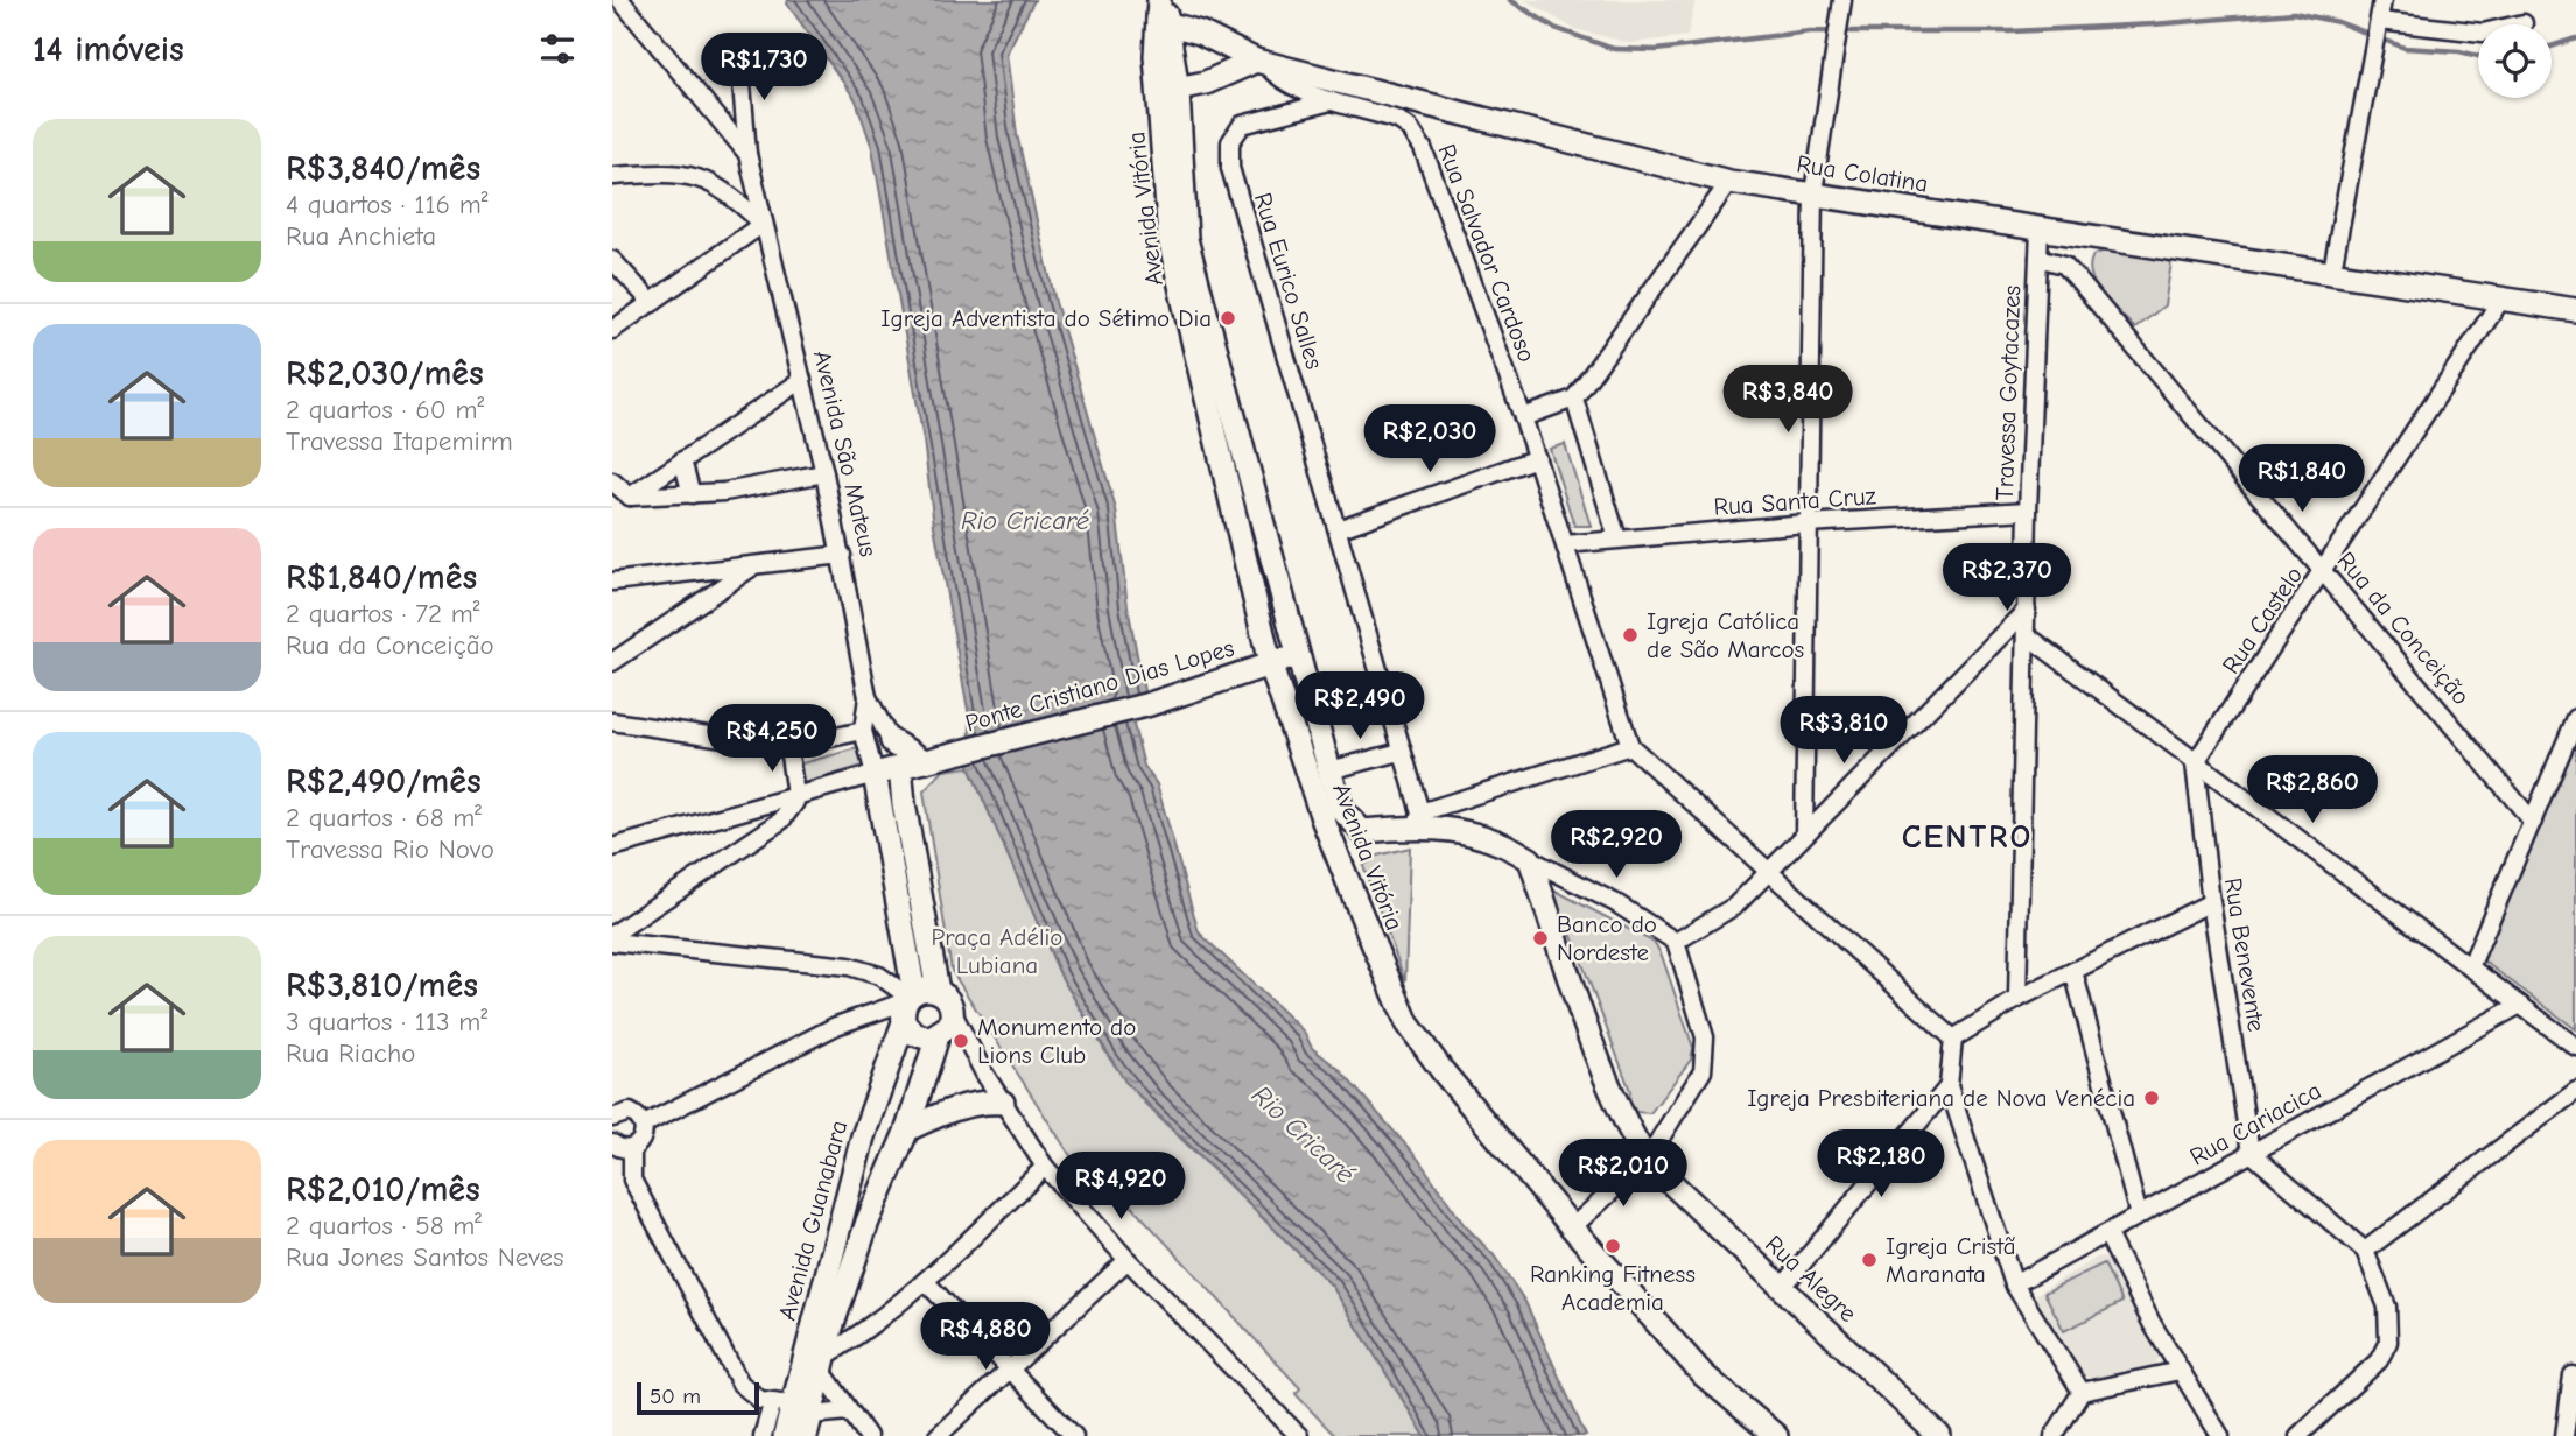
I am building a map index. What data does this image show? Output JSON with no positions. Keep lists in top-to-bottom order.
{
  "streets": {
    "main road": [
      "Rua Colatina",
      "Avenida Vitória",
      "Avenida São Mateus",
      "Ponte Cristiano Dias Lopes",
      "Avenida Guanabara",
      "Rua Alegre"
    ],
    "street": [
      "Rua Salvador Cardoso",
      "Rua Eurico Salles",
      "Travessa Goytacazes",
      "Rua Santa Cruz",
      "Rua Castelo",
      "Rua da Conceição",
      "Rua Benevente",
      "Rua Cariacica"
    ]
  },
  "crossings": [
    ["Rua Colatina", "Avenida Vitória"],
    ["Rua Colatina", "Rua Salvador Cardoso"],
    ["Rua Colatina", "Travessa Goytacazes"],
    ["Rua Colatina", "Rua Castelo"],
    ["Avenida Vitória", "Ponte Cristiano Dias Lopes"],
    ["Rua Salvador Cardoso", "Rua Eurico Salles"],
    ["Rua Salvador Cardoso", "Rua Santa Cruz"],
    ["Travessa Goytacazes", "Rua Santa Cruz"],
    ["Avenida São Mateus", "Ponte Cristiano Dias Lopes"],
    ["Avenida São Mateus", "Avenida Guanabara"],
    ["Rua Castelo", "Rua da Conceição"],
    ["Rua Castelo", "Rua Benevente"],
    ["Rua Benevente", "Rua Cariacica"]
  ],
  "districts": ["CENTRO"],
  "water": ["Rio Cricaré"],
  "parks": ["Praça Adélio Lubiana"],
  "places": [
    "Igreja Adventista do Sétimo Dia",
    "Igreja Católica de São Marcos",
    "Banco do Nordeste",
    "Monumento do Lions Club",
    "Igreja Presbiteriana de Nova Venécia",
    "Ranking Fitness Academia",
    "Igreja Cristã Maranata"
  ],
  "scale_bar": "50 m",
  "page": {
    "heading": "14 imóveis",
    "price": [
      "R$1,730",
      "R$3,840",
      "R$2,030",
      "R$1,840",
      "R$2,370",
      "R$2,490",
      "R$3,810",
      "R$4,250",
      "R$2,860",
      "R$2,920",
      "R$2,180",
      "R$2,010",
      "R$4,920",
      "R$4,880"
    ],
    "list": [
      {
        "name": "R$3,840/mês",
        "note": "4 quartos · 116 m² · Rua Anchieta"
      },
      {
        "name": "R$2,030/mês",
        "note": "2 quartos · 60 m² · Travessa Itapemirm"
      },
      {
        "name": "R$1,840/mês",
        "note": "2 quartos · 72 m² · Rua da Conceição"
      },
      {
        "name": "R$2,490/mês",
        "note": "2 quartos · 68 m² · Travessa Rio Novo"
      },
      {
        "name": "R$3,810/mês",
        "note": "3 quartos · 113 m² · Rua Riacho"
      },
      {
        "name": "R$2,010/mês",
        "note": "2 quartos · 58 m² · Rua Jones Santos Neves"
      }
    ],
    "scale": "50 m"
  }
}
